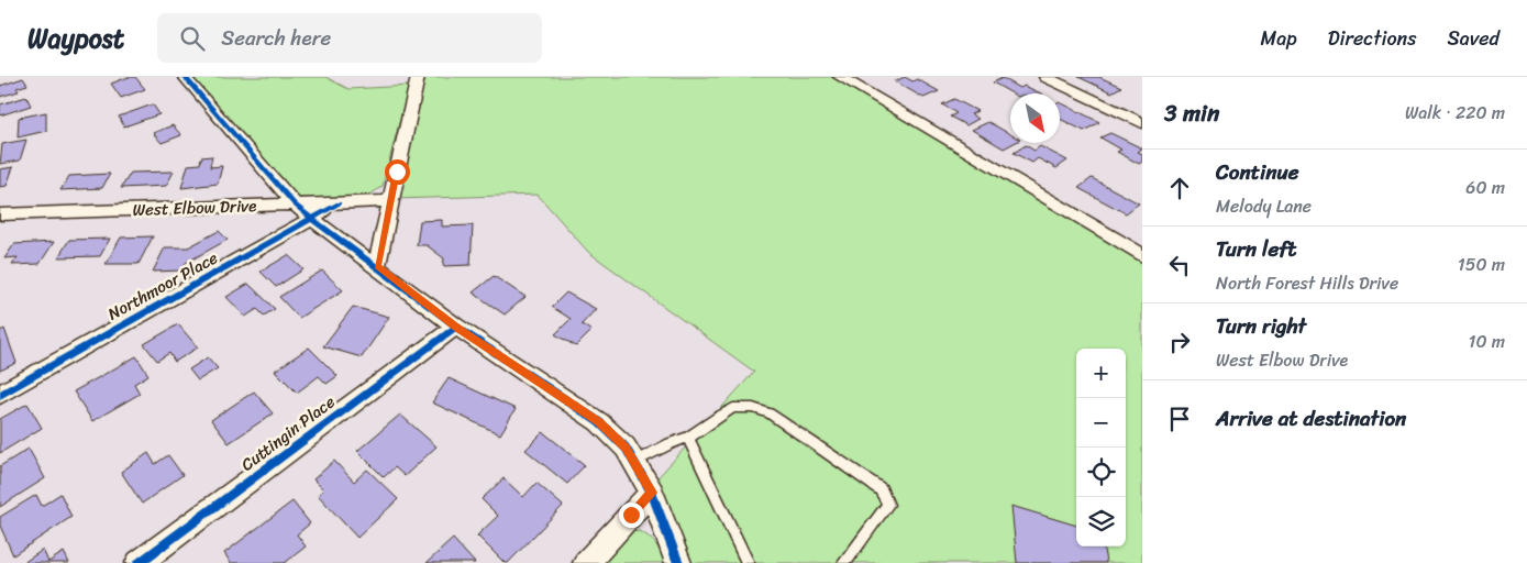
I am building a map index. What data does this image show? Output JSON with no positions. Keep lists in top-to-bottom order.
{
  "streets": {
    "street": ["West Elbow Drive", "Northmoor Place", "Cuttingin Place"]
  },
  "crossings": [
    ["West Elbow Drive", "Northmoor Place"]
  ],
  "north": "bottom right",
  "page": {
    "header": "Waypost",
    "search": "Search here",
    "nav": ["Map", "Directions", "Saved"],
    "heading": ["3 min", "Walk · 220 m"],
    "list": [
      ["Continue", "Melody Lane", "60 m"],
      ["Turn left", "North Forest Hills Drive", "150 m"],
      ["Turn right", "West Elbow Drive", "10 m"],
      "Arrive at destination"
    ],
    "map_buttons": ["+", "−"]
  }
}
